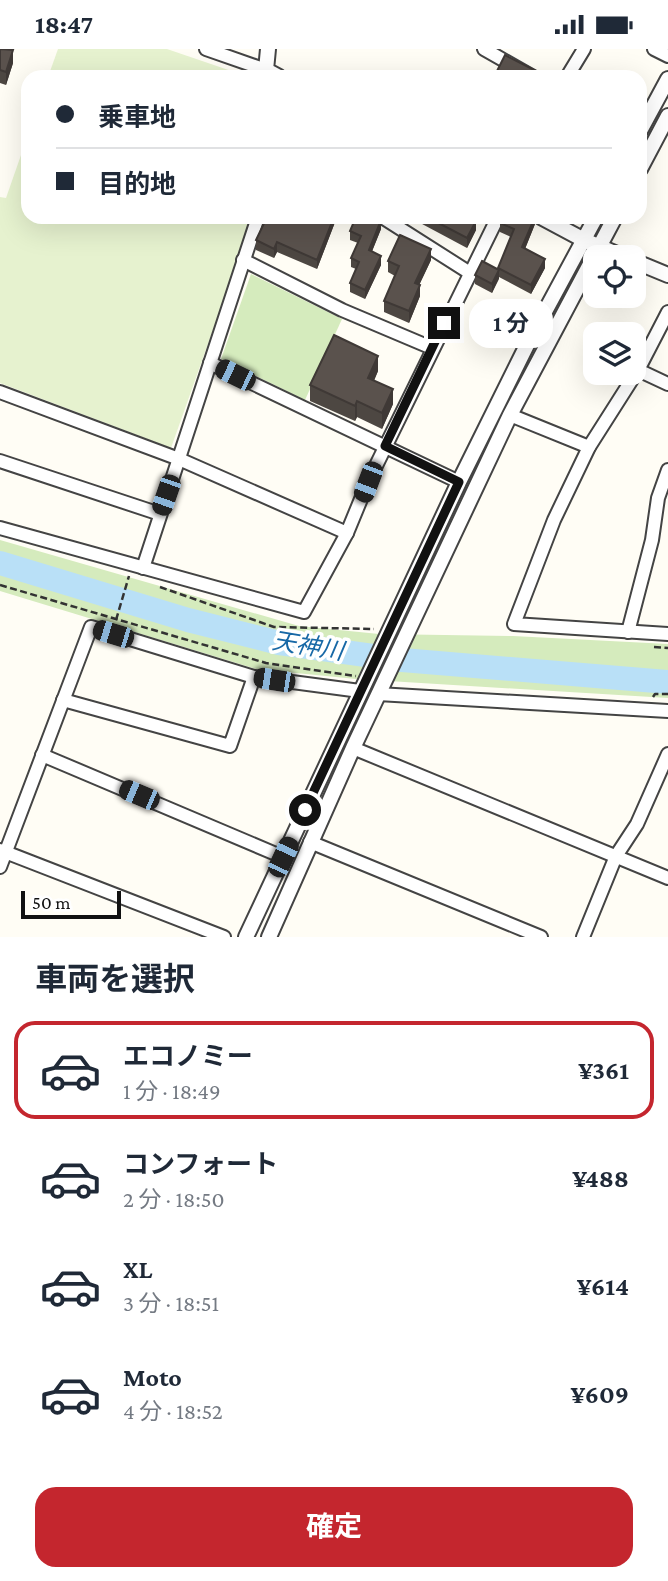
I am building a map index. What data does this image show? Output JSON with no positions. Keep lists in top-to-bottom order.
{
  "water": ["天神川"],
  "scale_bar": "50 m",
  "page": {
    "status": "18:47",
    "banner": ["乗車地", "目的地"],
    "bubble": "1 分",
    "scale": "50 m",
    "heading": "車両を選択",
    "list": [
      {
        "name": "エコノミー",
        "note": "1 分 · 18:49",
        "value": "¥361"
      },
      {
        "name": "コンフォート",
        "note": "2 分 · 18:50",
        "value": "¥488"
      },
      {
        "name": "XL",
        "note": "3 分 · 18:51",
        "value": "¥614"
      },
      {
        "name": "Moto",
        "note": "4 分 · 18:52",
        "value": "¥609"
      }
    ],
    "buttons": "確定"
  }
}
